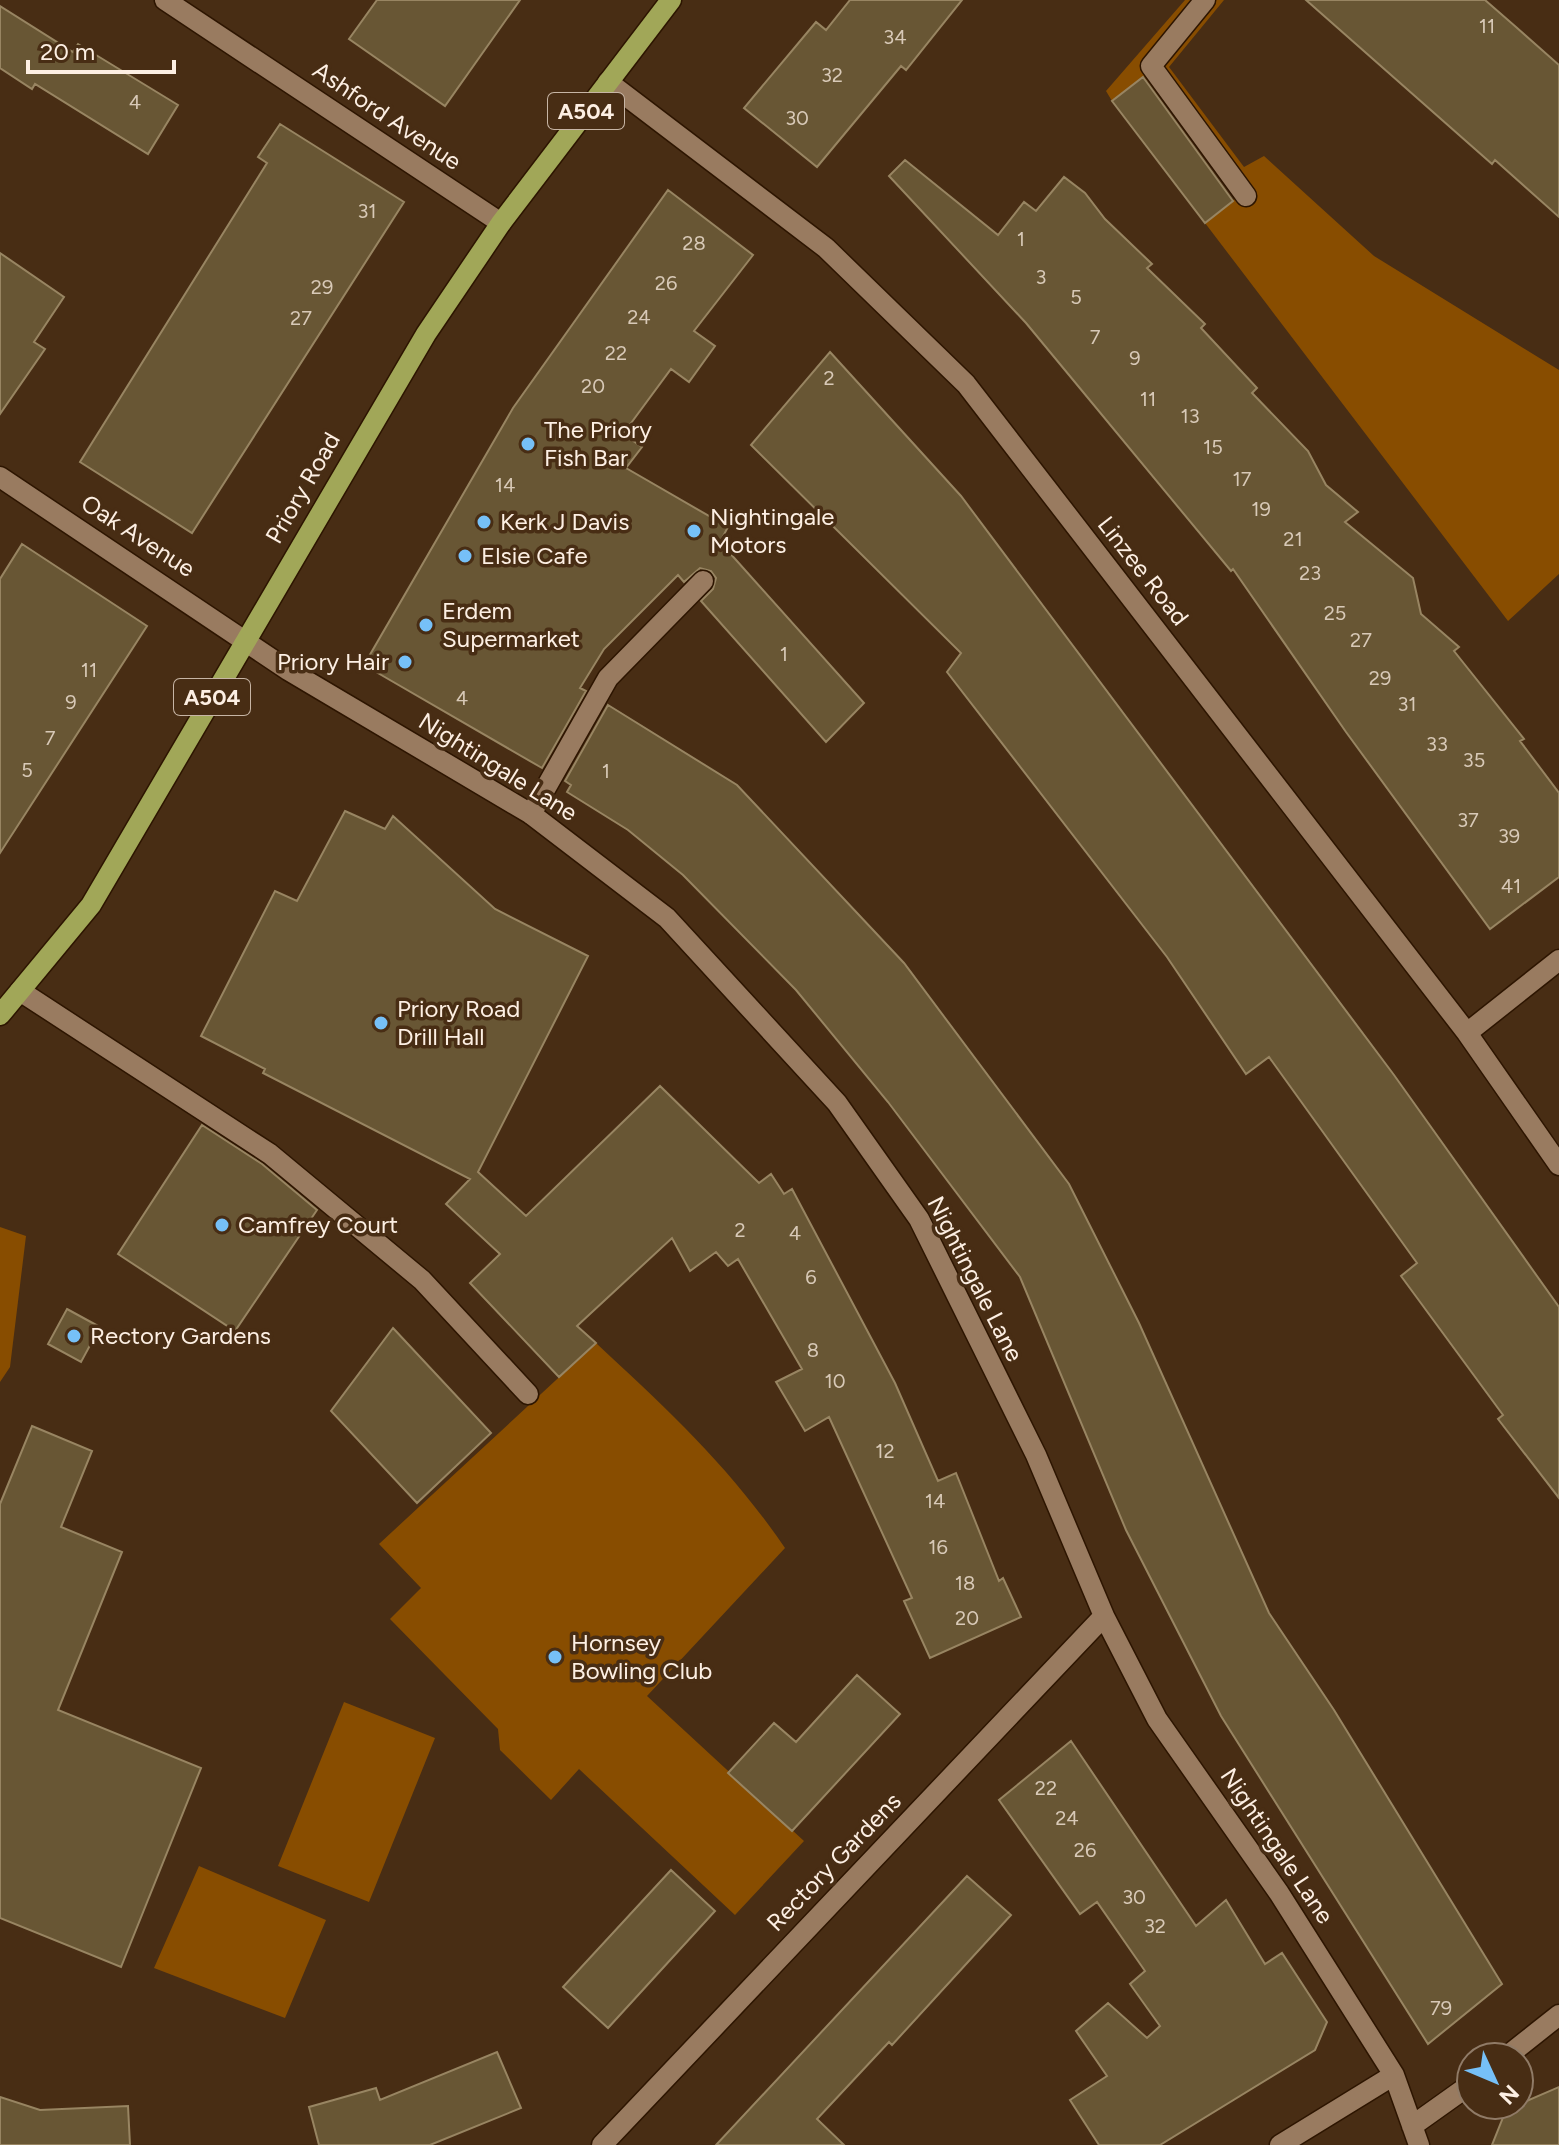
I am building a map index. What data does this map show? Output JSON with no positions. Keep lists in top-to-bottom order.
{
  "streets": {
    "main road": ["A504", "Priory Road"],
    "street": [
      "Ashford Avenue",
      "Oak Avenue",
      "Linzee Road",
      "Nightingale Lane",
      "Rectory Gardens"
    ]
  },
  "crossings": [
    ["Ashford Avenue", "Priory Road"],
    ["Priory Road", "Oak Avenue"],
    ["Priory Road", "Linzee Road"],
    ["Priory Road", "Nightingale Lane"],
    ["Oak Avenue", "Nightingale Lane"],
    ["Nightingale Lane", "Rectory Gardens"]
  ],
  "places": [
    "The Priory Fish Bar",
    "Kerk J Davis",
    "Nightingale Motors",
    "Elsie Cafe",
    "Erdem Supermarket",
    "Priory Hair",
    "Priory Road Drill Hall",
    "Camfrey Court",
    "Rectory Gardens",
    "Hornsey Bowling Club"
  ],
  "house_numbers": [
    "11",
    "34",
    "32",
    "4",
    "30",
    "31",
    "1",
    "28",
    "3",
    "26",
    "29",
    "5",
    "24",
    "27",
    "7",
    "22",
    "9",
    "2",
    "20",
    "11",
    "13",
    "15",
    "17",
    "14",
    "19",
    "21",
    "23",
    "25",
    "27",
    "1",
    "11",
    "29",
    "4",
    "9",
    "31",
    "7",
    "33",
    "35",
    "5",
    "1",
    "37",
    "39",
    "41",
    "2",
    "4",
    "6",
    "8",
    "10",
    "12",
    "14",
    "16",
    "18",
    "20",
    "22",
    "24",
    "26",
    "30",
    "32",
    "79"
  ],
  "scale_bar": "20 m",
  "north": "bottom right"
}
